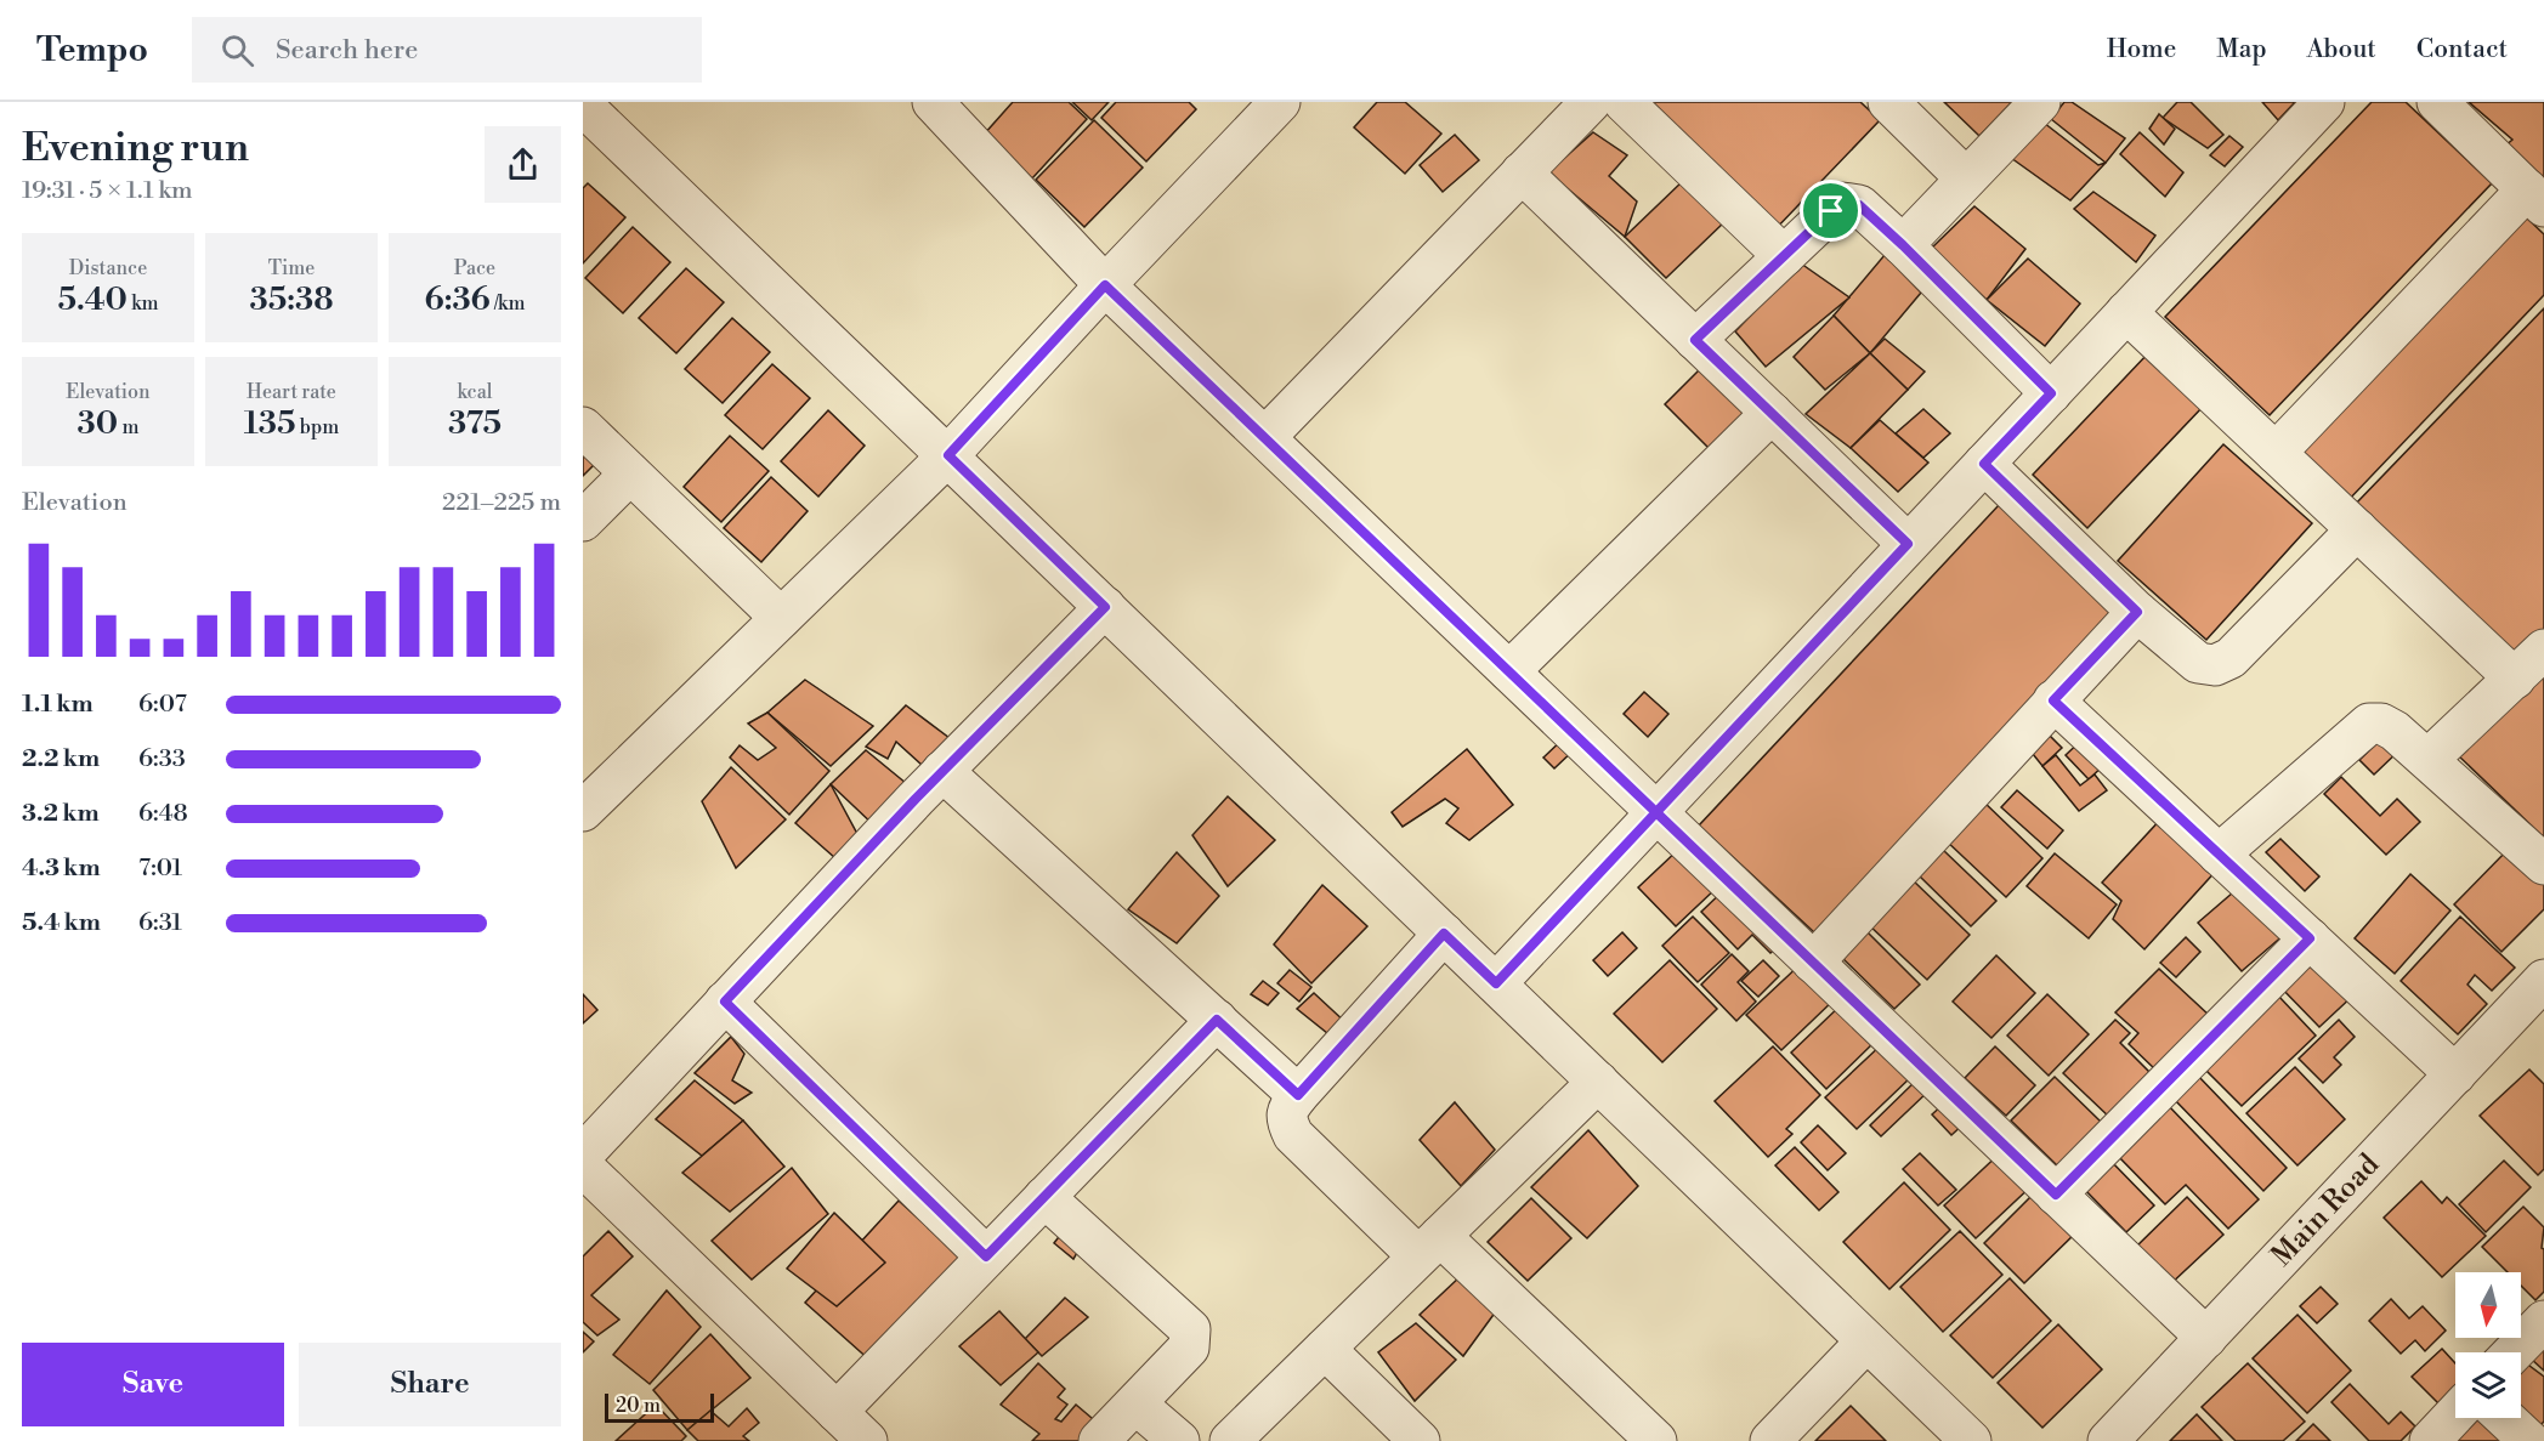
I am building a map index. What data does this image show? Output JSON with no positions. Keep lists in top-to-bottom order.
{
  "streets": {
    "street": ["Main Road"]
  },
  "scale_bar": "20 m",
  "north": "bottom",
  "page": {
    "header": "Tempo",
    "search": "Search here",
    "nav": [
      "Home",
      "Map",
      "About",
      "Contact"
    ],
    "heading": ["Evening run", "19:31 · 5 × 1.1 km"],
    "stats": [
      ["Distance", "5.40 km"],
      ["Time", "35:38"],
      ["Pace", "6:36 /km"],
      ["Elevation", "30 m"],
      ["Heart rate", "135 bpm"],
      ["kcal", "375"]
    ],
    "chart": ["Elevation", "221–225 m"],
    "list": [
      {
        "name": "1.1 km",
        "note": "6:07"
      },
      {
        "name": "2.2 km",
        "note": "6:33"
      },
      {
        "name": "3.2 km",
        "note": "6:48"
      },
      {
        "name": "4.3 km",
        "note": "7:01"
      },
      {
        "name": "5.4 km",
        "note": "6:31"
      }
    ],
    "buttons": ["Save", "Share"],
    "scale": "20 m"
  }
}
